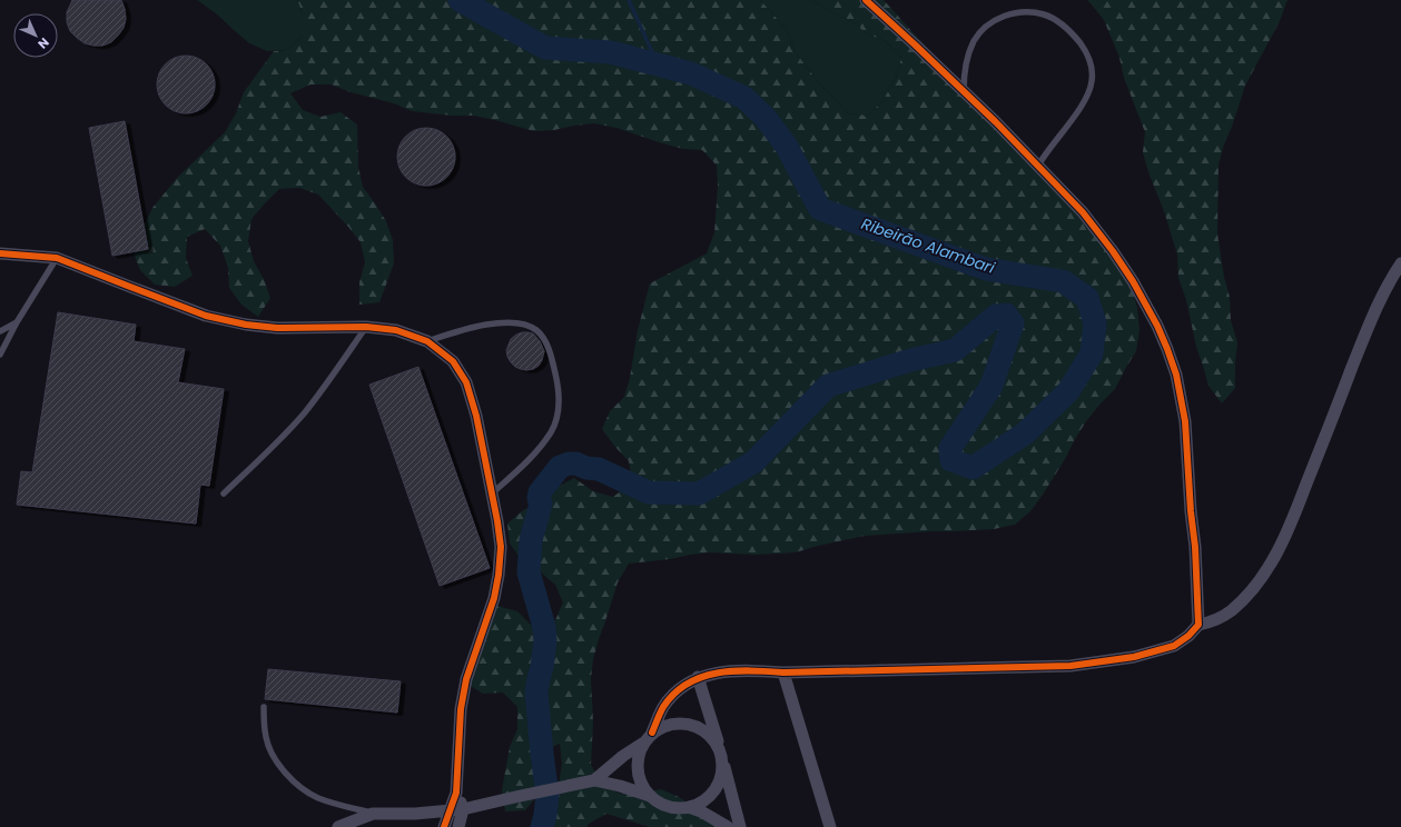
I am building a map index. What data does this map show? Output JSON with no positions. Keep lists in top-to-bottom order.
{
  "water": ["Ribeirão Alambari"],
  "north": "bottom right"
}
